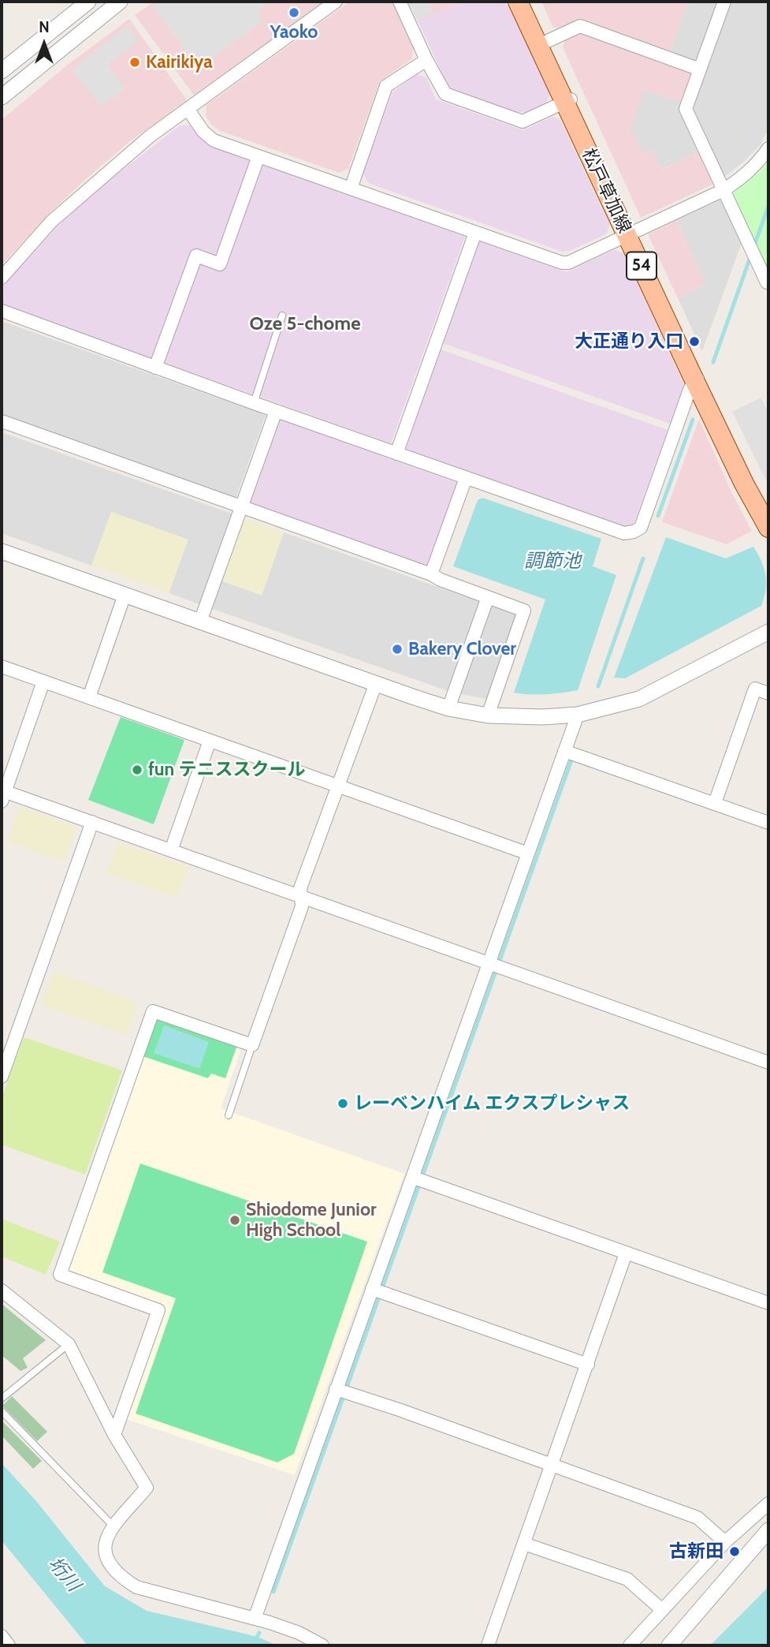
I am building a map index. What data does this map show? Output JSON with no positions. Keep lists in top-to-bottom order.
{
  "streets": {
    "main road": ["松戸草加線", "54"]
  },
  "districts": ["Oze 5-chome"],
  "water": ["調節池", "垳川"],
  "places": [
    "Yaoko",
    "Kairikiya",
    "大正通り入口",
    "Bakery Clover",
    "fun テニススクール",
    "レーベンハイム エクスプレシャス",
    "Shiodome Junior High School",
    "古新田"
  ],
  "north": "top"
}
